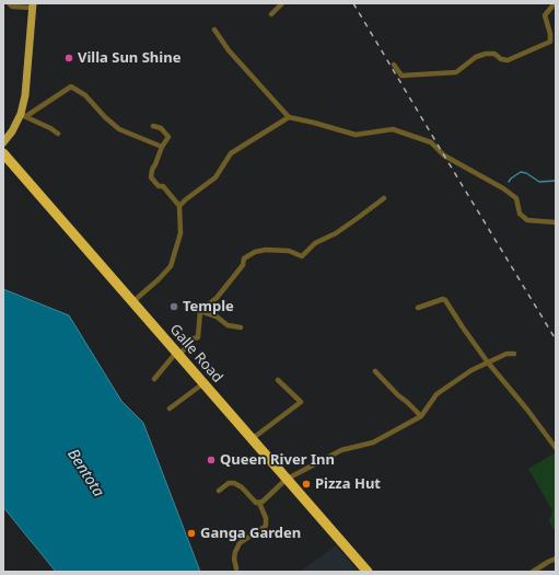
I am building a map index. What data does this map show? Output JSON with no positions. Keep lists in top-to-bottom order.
{
  "streets": {
    "highway": ["Galle Road"]
  },
  "water": ["Bentota"],
  "places": [
    "Villa Sun Shine",
    "Temple",
    "Queen River Inn",
    "Pizza Hut",
    "Ganga Garden"
  ]
}
